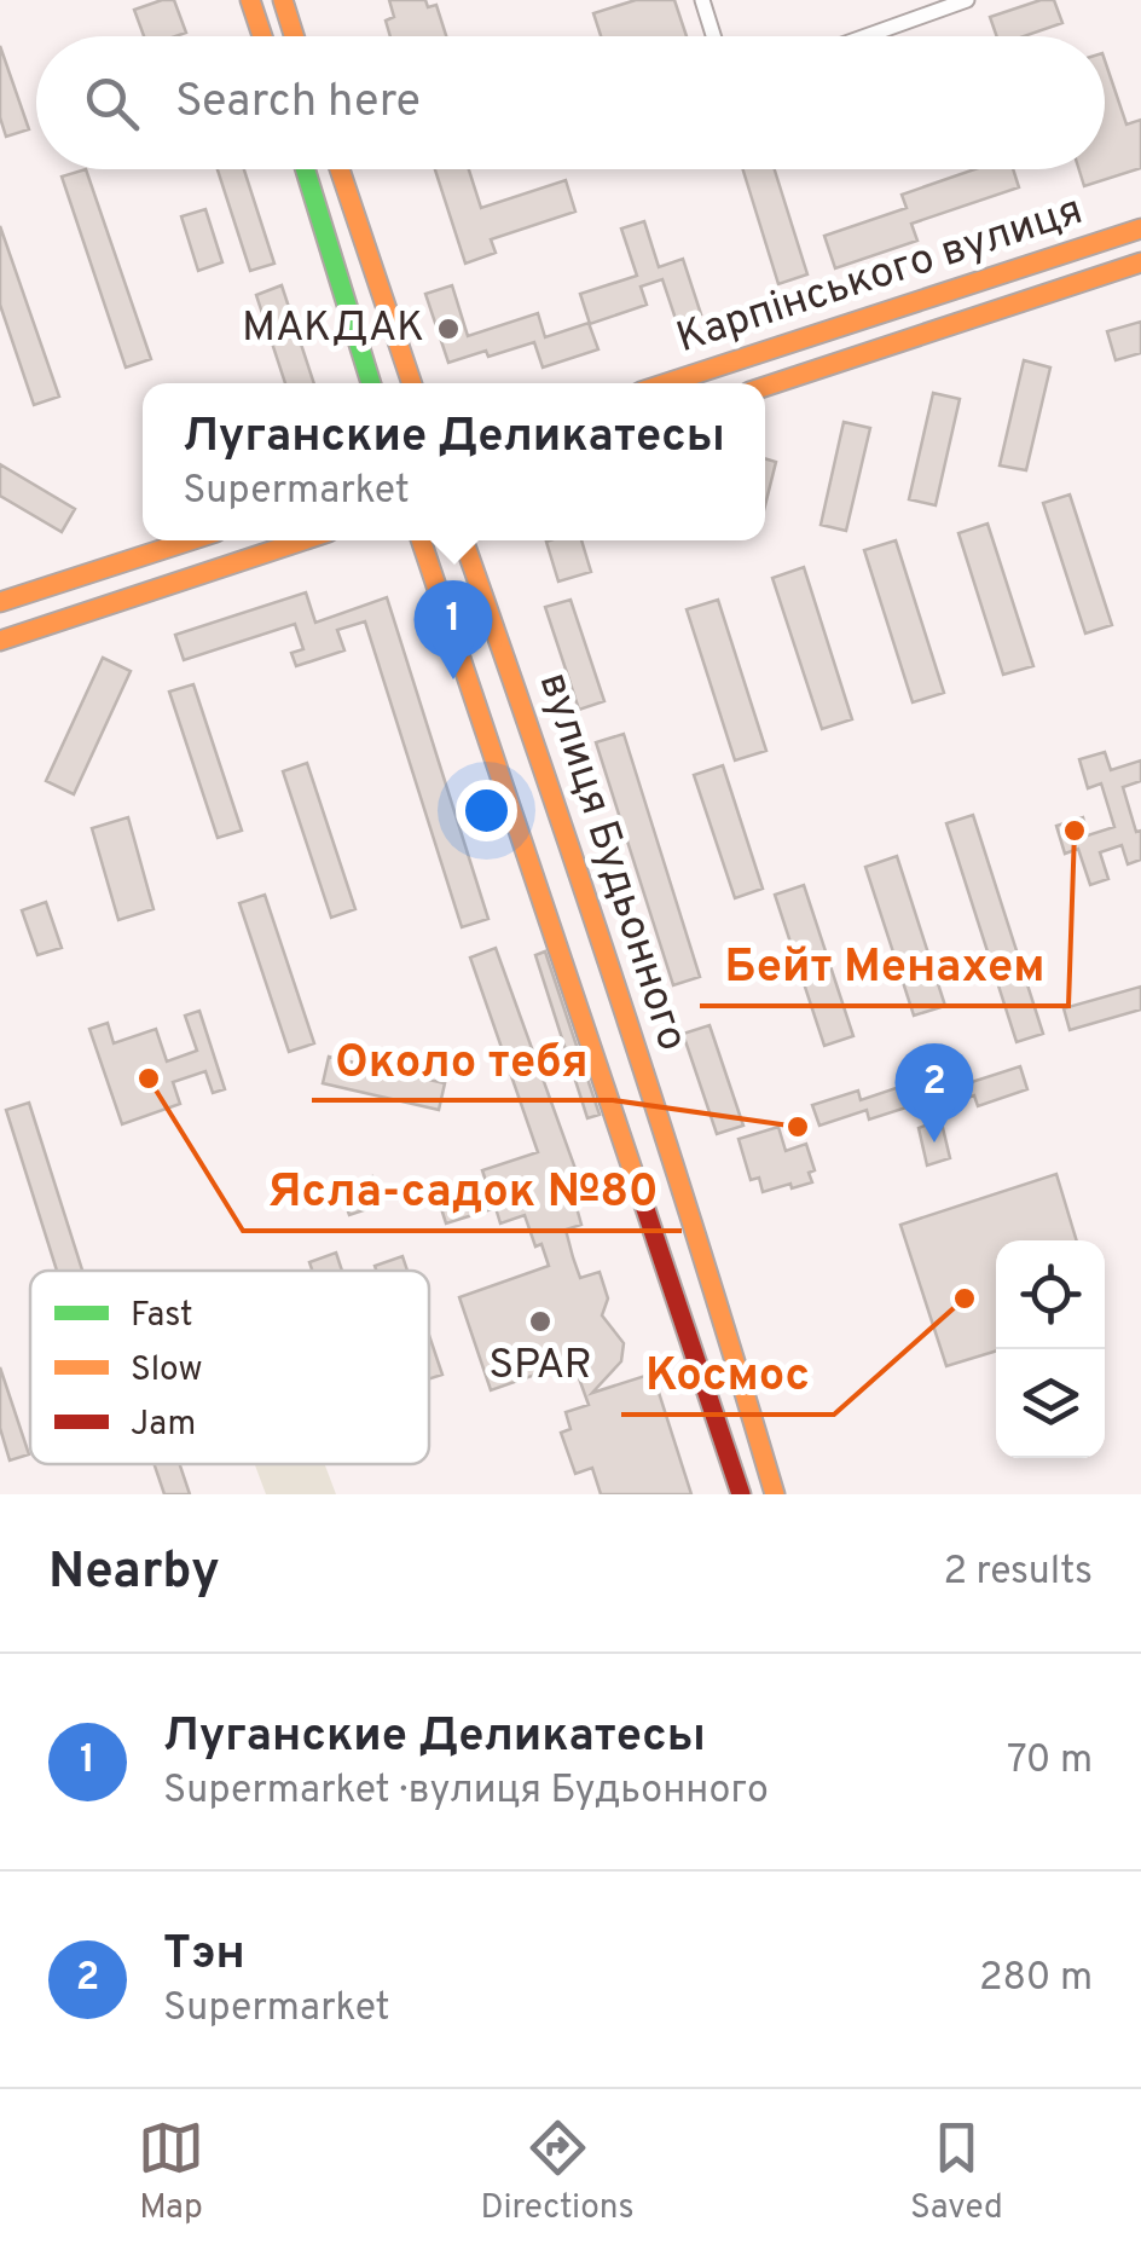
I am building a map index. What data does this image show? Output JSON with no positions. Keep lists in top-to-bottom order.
{
  "streets": {
    "main road": ["Карпінського вулиця", "вулиця Будьонного"]
  },
  "places": [
    "МАКДАК",
    "Бейт Менахем",
    "Ясла-садок №80",
    "Около тебя",
    "Космос",
    "SPAR"
  ],
  "legend": ["Fast", "Slow", "Jam"],
  "page": {
    "search": "Search here",
    "popup": ["Луганские Деликатесы", "Supermarket"],
    "pins": ["1", "2"],
    "heading": ["Nearby", "2 results"],
    "list": [
      {
        "mark": "1",
        "name": "Луганские Деликатесы",
        "note": "Supermarket · вулиця Будьонного",
        "value": "70 m"
      },
      {
        "mark": "2",
        "name": "Тэн",
        "note": "Supermarket",
        "value": "280 m"
      }
    ],
    "nav": ["Map", "Directions", "Saved"]
  }
}
